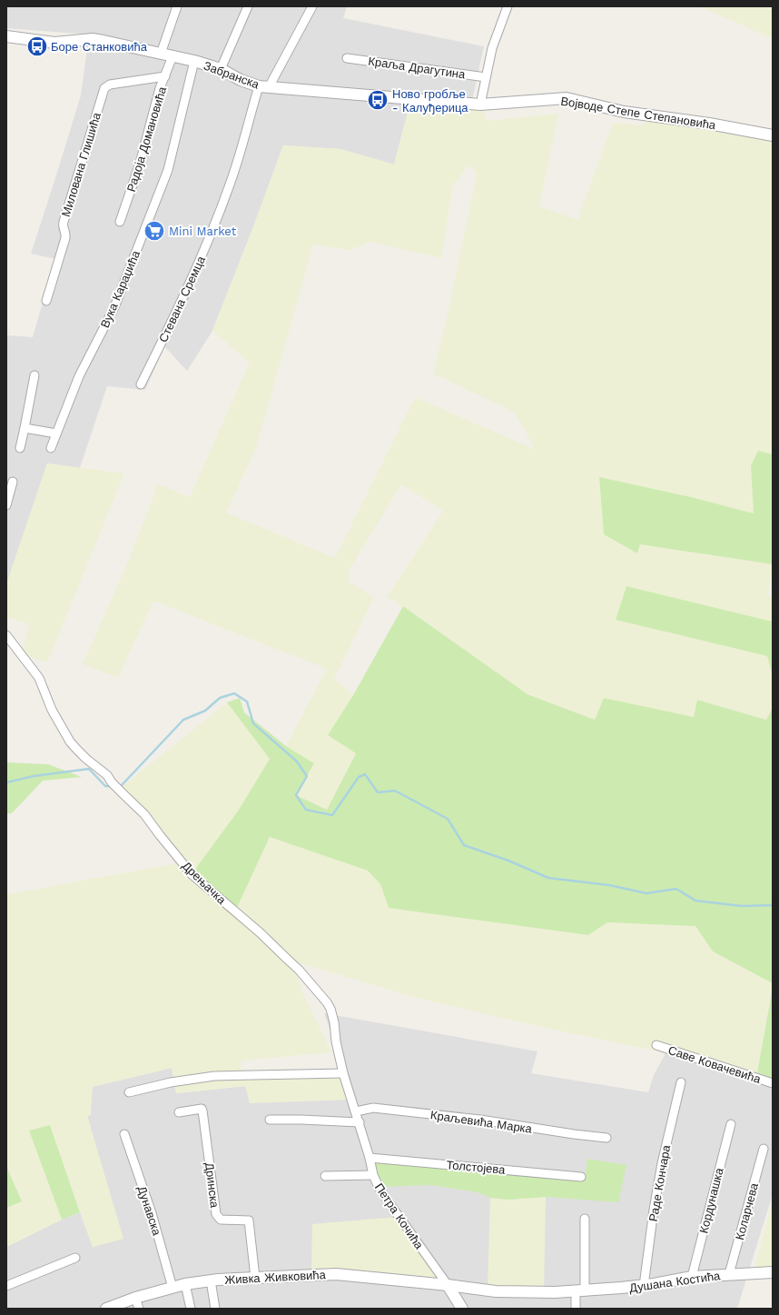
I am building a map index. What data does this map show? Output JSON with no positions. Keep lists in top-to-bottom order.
{
  "streets": {
    "street": [
      "Краља Драгутина",
      "Забранска",
      "Војводе Степе Степановића",
      "Радоја Домановића",
      "Милована Глишића",
      "Вука Караџића",
      "Стевана Сремца",
      "Дрењачка",
      "Саве Ковачевића",
      "Краљевића Марка",
      "Толстојева",
      "Раде Кончара",
      "Дринска",
      "Кордунашка",
      "Дунавска",
      "Коларчева",
      "Петра Кочића",
      "Живка Живковића",
      "Душана Костића"
    ]
  },
  "crossings": [
    ["Забранска", "Војводе Степе Степановића"],
    ["Забранска", "Радоја Домановића"],
    ["Забранска", "Вука Караџића"],
    ["Забранска", "Стевана Сремца"],
    ["Радоја Домановића", "Милована Глишића"],
    ["Дрењачка", "Петра Кочића"],
    ["Краљевића Марка", "Петра Кочића"],
    ["Толстојева", "Петра Кочића"],
    ["Раде Кончара", "Душана Костића"],
    ["Дринска", "Живка Живковића"],
    ["Кордунашка", "Душана Костића"],
    ["Дунавска", "Живка Живковића"],
    ["Коларчева", "Душана Костића"],
    ["Петра Кочића", "Живка Живковића"],
    ["Петра Кочића", "Душана Костића"],
    ["Живка Живковића", "Душана Костића"]
  ],
  "places": {
    "bus stop": ["Боре Станковића", "Ново гробље - Калуђерица"],
    "supermarket": ["Mini Market"]
  }
}
